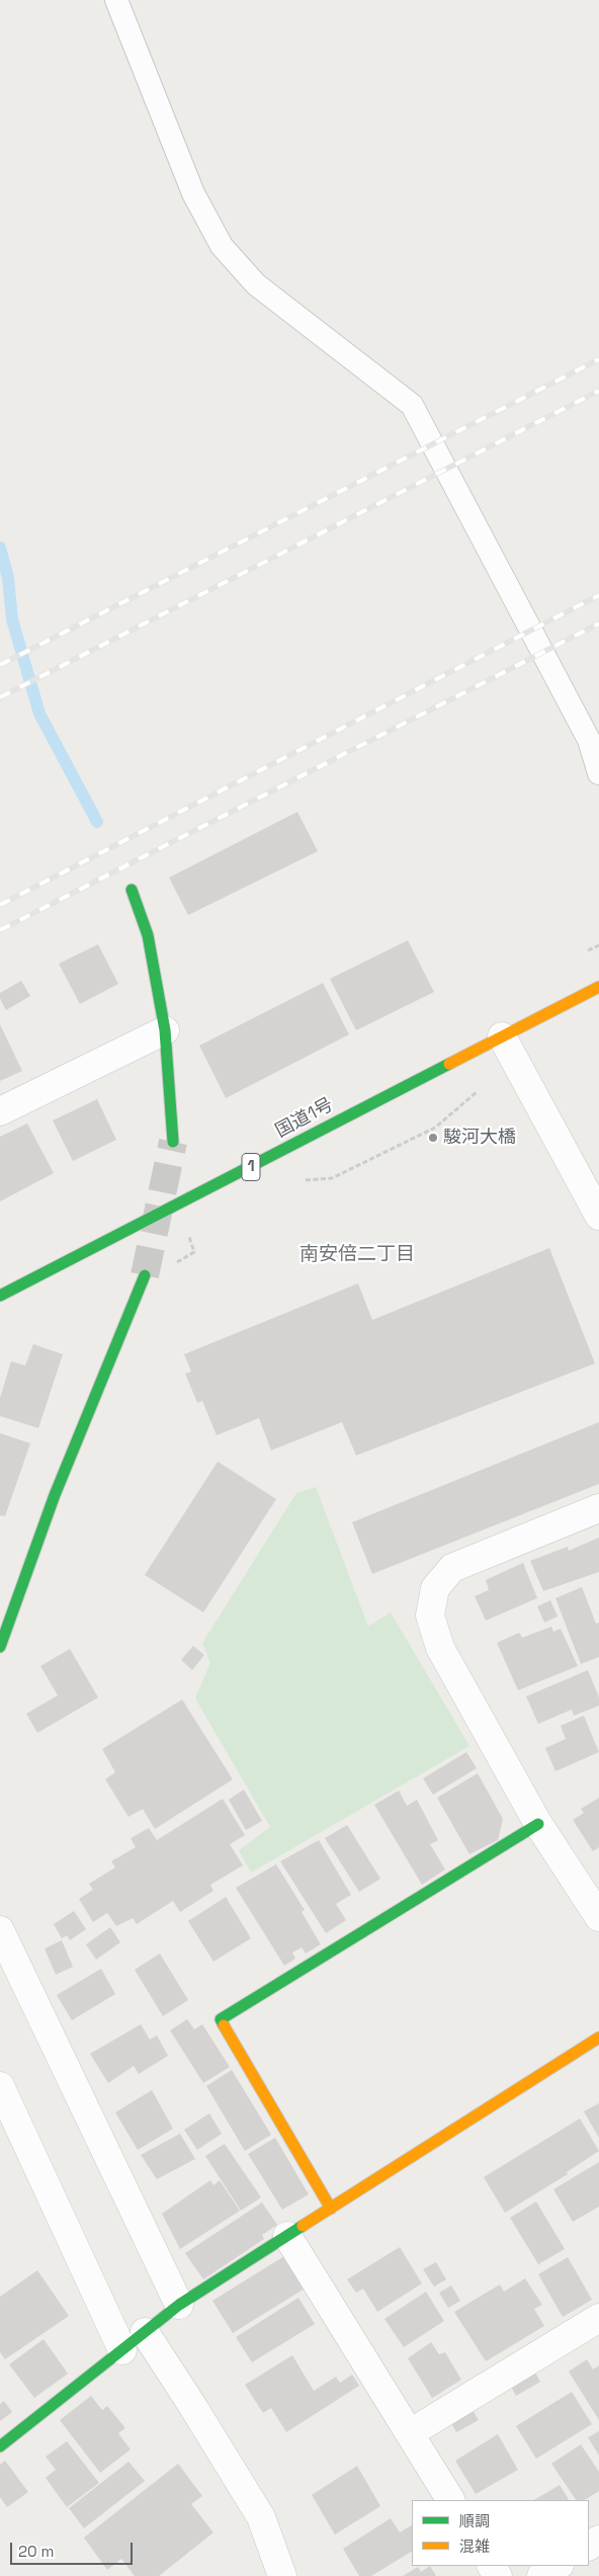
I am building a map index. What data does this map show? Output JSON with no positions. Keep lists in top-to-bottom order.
{
  "streets": {
    "main road": ["国道1号", "1"]
  },
  "districts": ["南安倍二丁目"],
  "places": ["駿河大橋"],
  "legend": ["順調", "混雑"],
  "scale_bar": "20 m"
}
